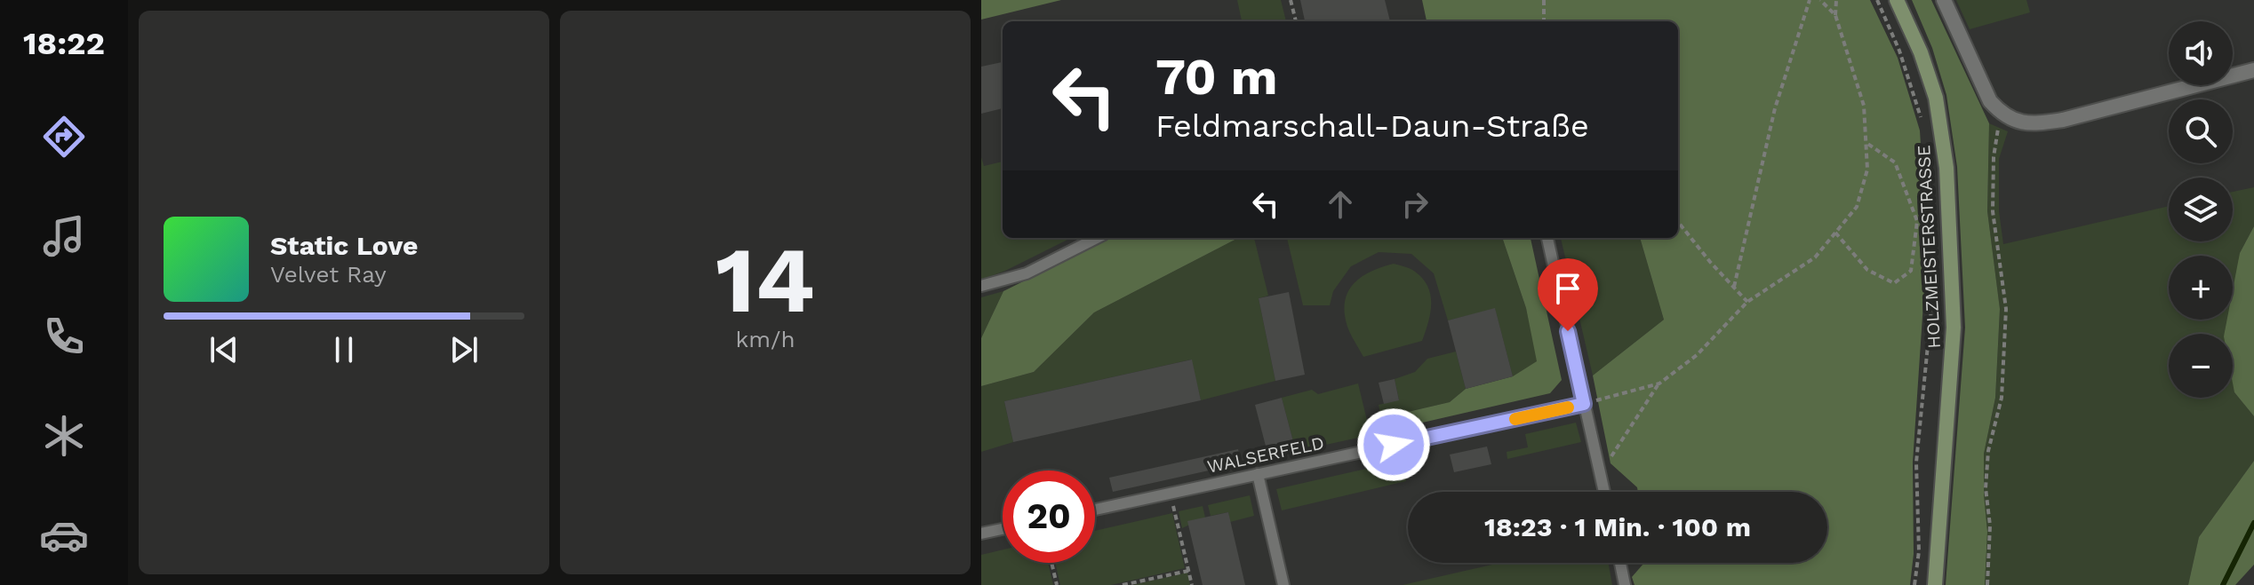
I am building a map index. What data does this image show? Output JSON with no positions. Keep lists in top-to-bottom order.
{
  "streets": {
    "street": ["HOLZMEISTERSTRASSE"],
    "lane": ["WALSERFELD"]
  },
  "page": {
    "tabs": "18:22",
    "tile": ["14", "km/h"],
    "map_buttons": ["+", "−"],
    "turn": ["70 m", "Feldmarschall-Daun-Straße"],
    "song": ["Static Love", "Velvet Ray"],
    "limit": "20",
    "trip": "18:23 · 1 Min. · 100 m"
  }
}
